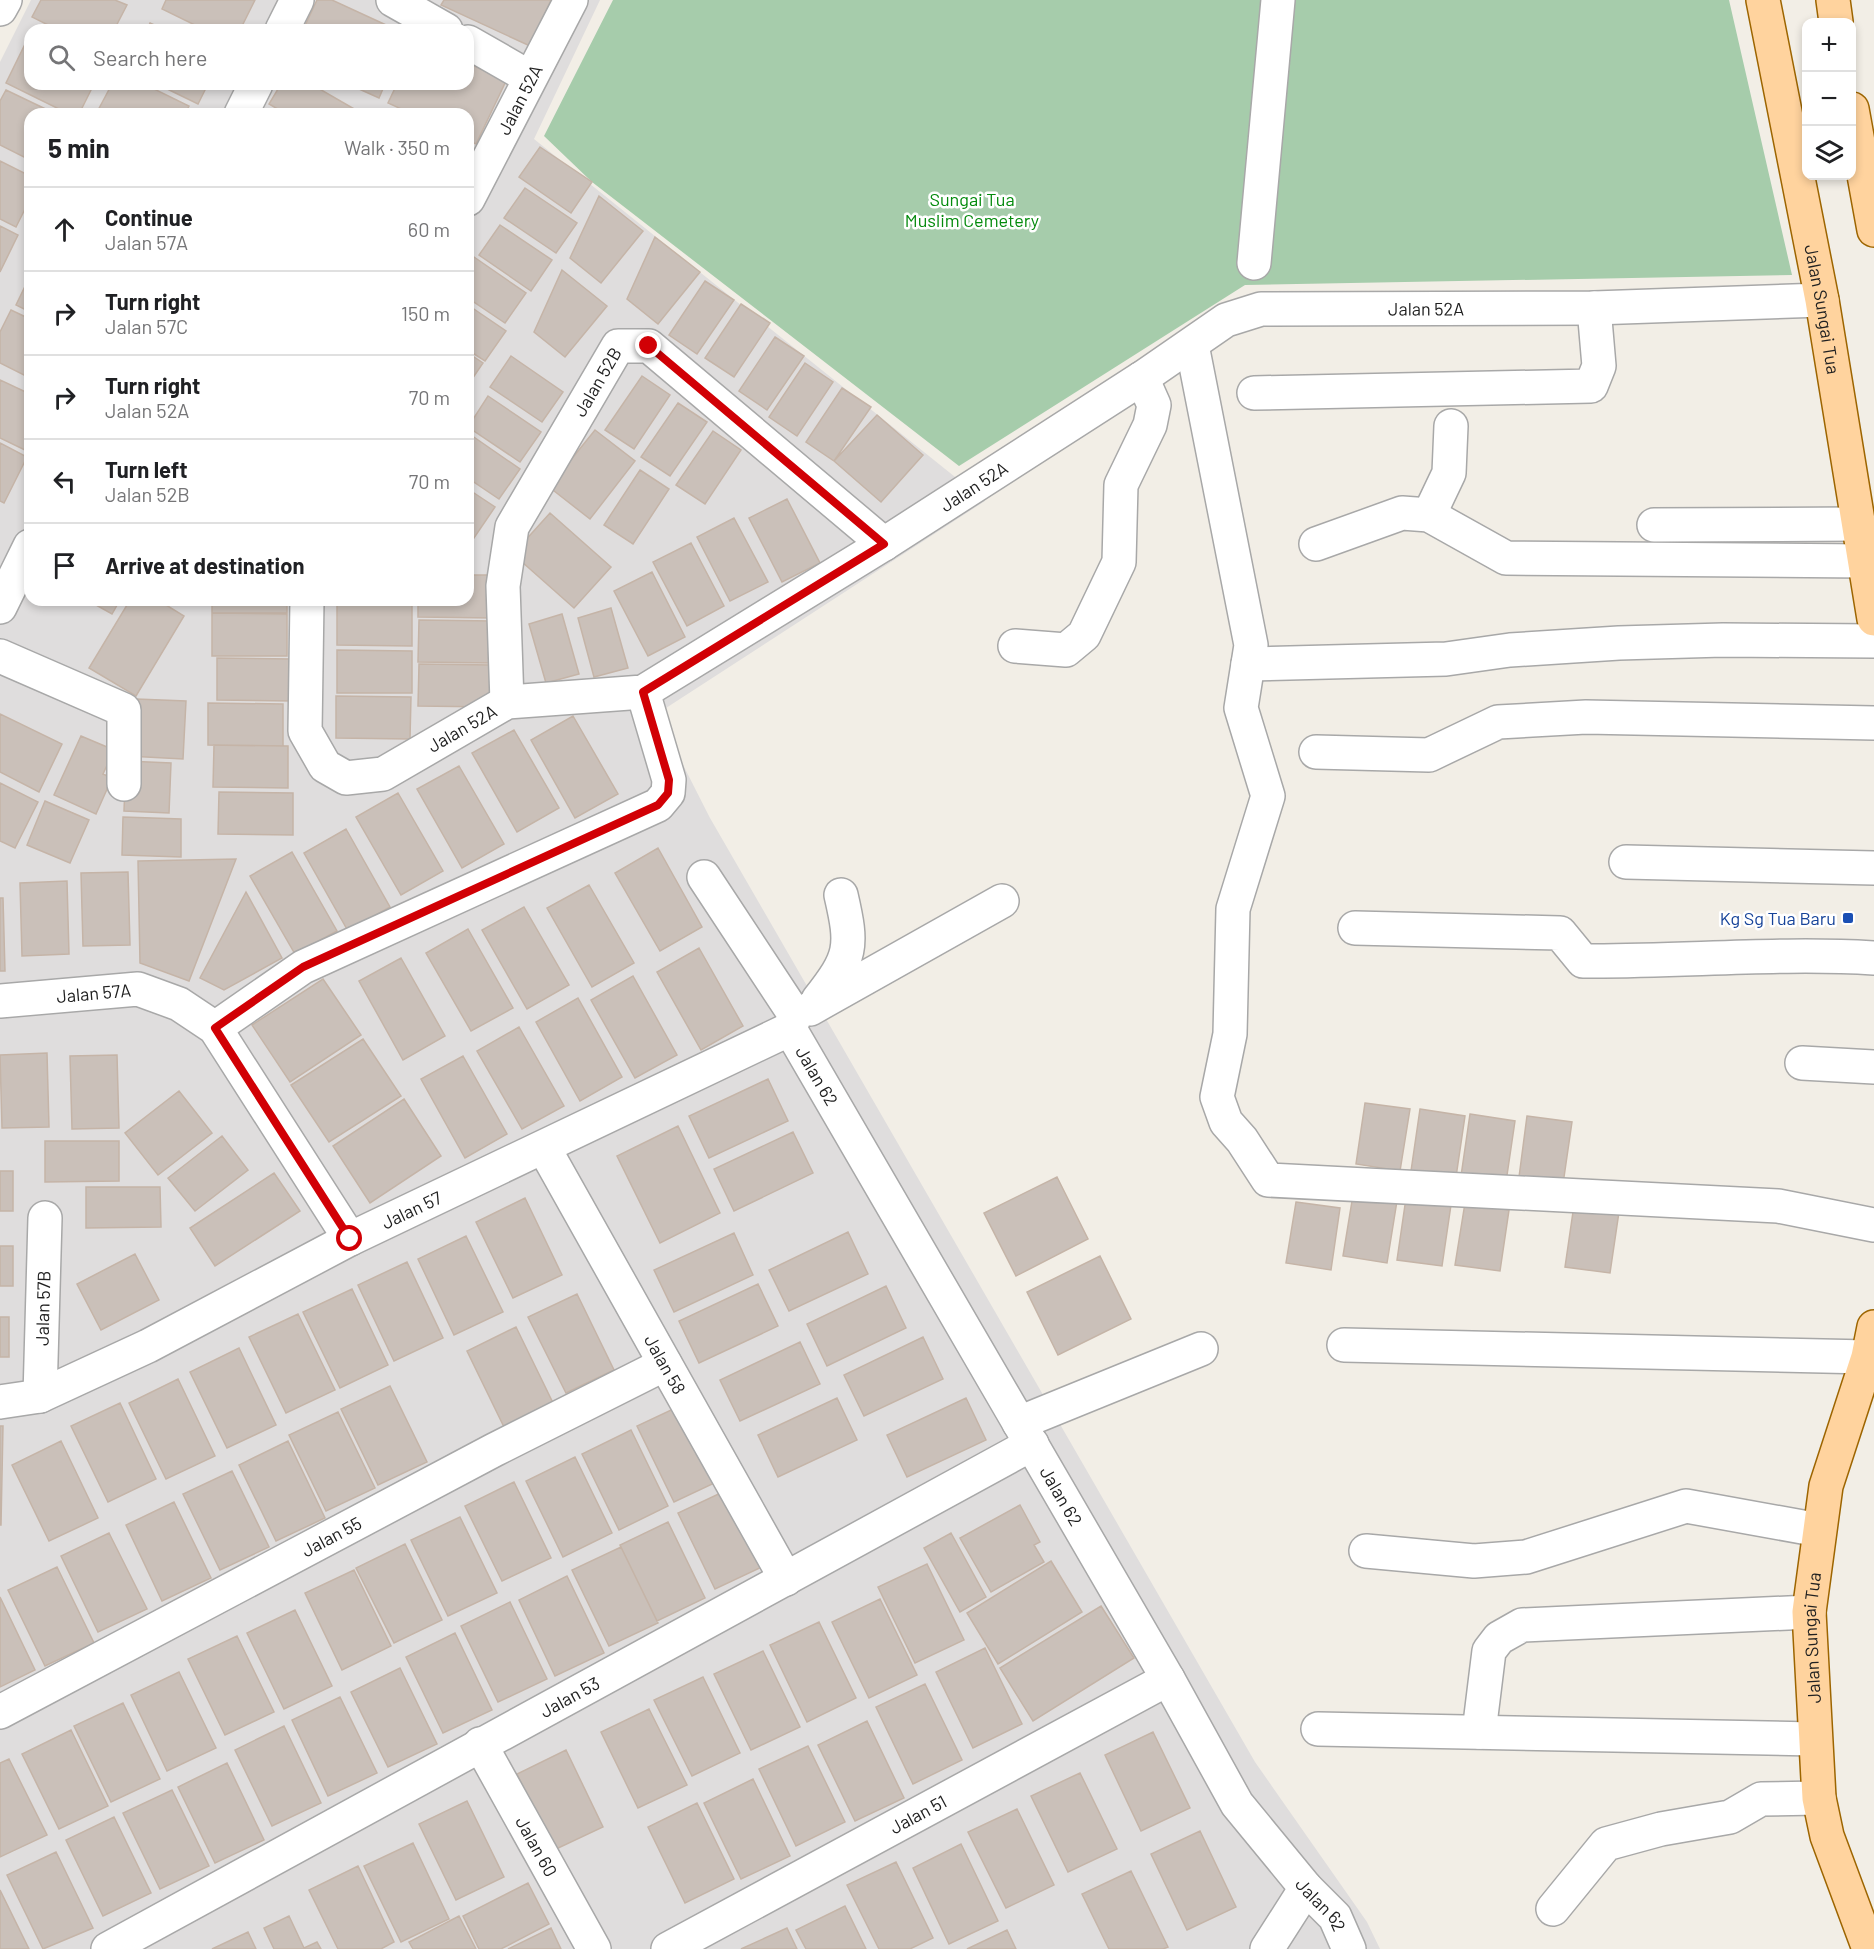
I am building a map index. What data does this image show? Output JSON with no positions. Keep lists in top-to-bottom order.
{
  "streets": {
    "main road": ["Jalan Sungai Tua"],
    "street": [
      "Jalan 52A",
      "Jalan 52B",
      "Jalan 57A",
      "Jalan 62",
      "Jalan 57",
      "Jalan 57B",
      "Jalan 58",
      "Jalan 55",
      "Jalan 53",
      "Jalan 51",
      "Jalan 60"
    ]
  },
  "crossings": [
    ["Jalan 52A", "Jalan Sungai Tua"],
    ["Jalan 52A", "Jalan 52B"],
    ["Jalan 57A", "Jalan 57"],
    ["Jalan 62", "Jalan 57"],
    ["Jalan 62", "Jalan 53"],
    ["Jalan 62", "Jalan 51"],
    ["Jalan 57", "Jalan 57B"],
    ["Jalan 57", "Jalan 58"],
    ["Jalan 58", "Jalan 55"],
    ["Jalan 58", "Jalan 53"],
    ["Jalan 53", "Jalan 60"]
  ],
  "parks": ["Sungai Tua Muslim Cemetery"],
  "places": {
    "transit": ["Kg Sg Tua Baru"]
  },
  "page": {
    "map_buttons": ["+", "−"],
    "search": "Search here",
    "heading": ["5 min", "Walk · 350 m"],
    "list": [
      ["Continue", "Jalan 57A", "60 m"],
      ["Turn right", "Jalan 57C", "150 m"],
      ["Turn right", "Jalan 52A", "70 m"],
      ["Turn left", "Jalan 52B", "70 m"],
      "Arrive at destination"
    ]
  }
}
